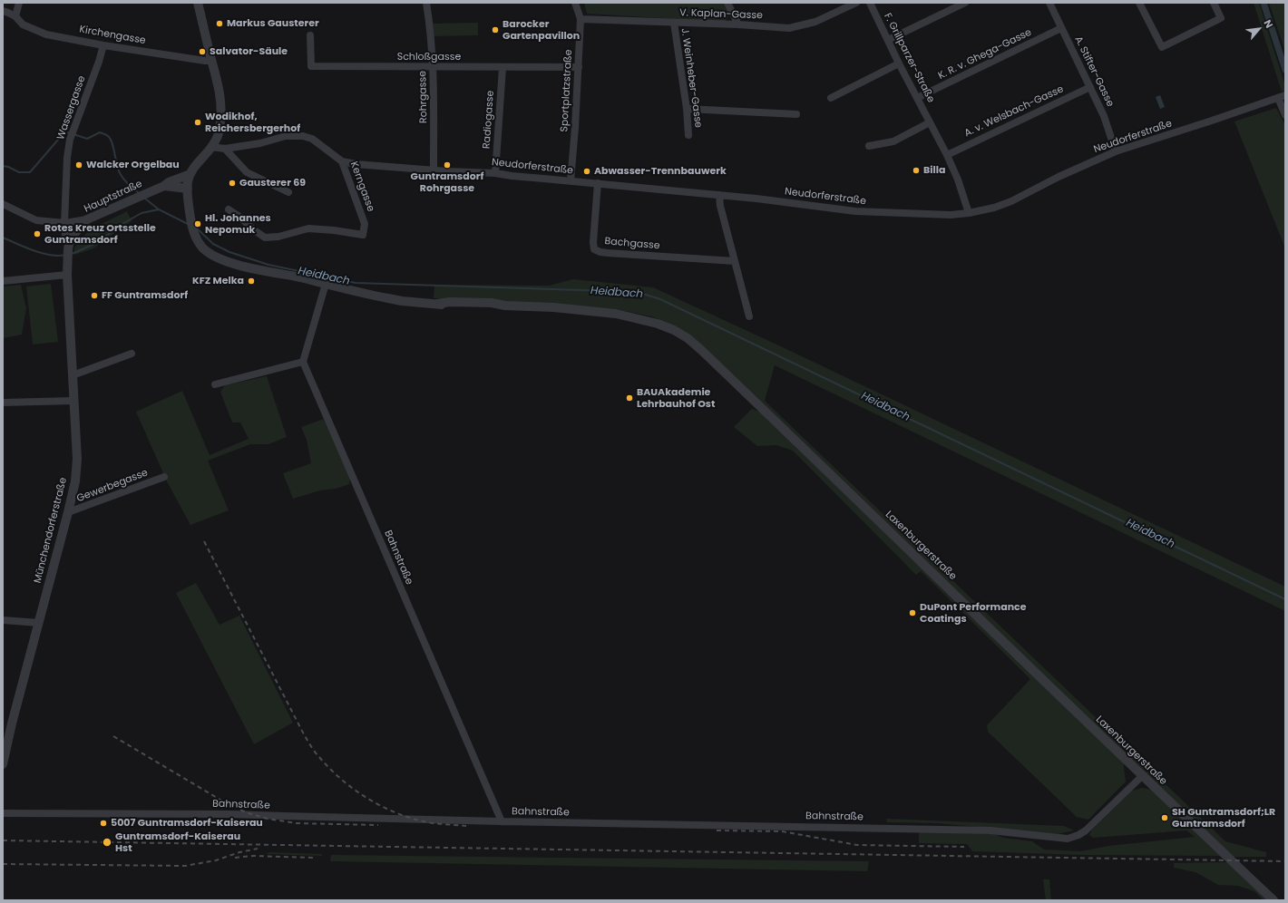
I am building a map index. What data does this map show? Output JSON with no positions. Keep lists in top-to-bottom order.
{
  "streets": {
    "street": [
      "V. Kaplan-Gasse",
      "Kirchengasse",
      "K. R. v. Ghega-Gasse",
      "Schloßgasse",
      "F. Grillparzer-Straße",
      "A. Stifter-Gasse",
      "J. Weinheber-Gasse",
      "Sportplatzstraße",
      "Rohrgasse",
      "Wassergasse",
      "A. v. Welsbach-Gasse",
      "Radiogasse",
      "Neudorferstraße",
      "Kerngasse",
      "Hauptstraße",
      "Bachgasse",
      "Gewerbegasse",
      "Münchendorferstraße",
      "Laxenburgerstraße",
      "Bahnstraße"
    ]
  },
  "crossings": [
    ["V. Kaplan-Gasse", "J. Weinheber-Gasse"],
    ["V. Kaplan-Gasse", "Sportplatzstraße"],
    ["Kirchengasse", "Wassergasse"],
    ["K. R. v. Ghega-Gasse", "F. Grillparzer-Straße"],
    ["K. R. v. Ghega-Gasse", "A. Stifter-Gasse"],
    ["Schloßgasse", "Sportplatzstraße"],
    ["Schloßgasse", "Rohrgasse"],
    ["Schloßgasse", "Radiogasse"],
    ["F. Grillparzer-Straße", "A. v. Welsbach-Gasse"],
    ["F. Grillparzer-Straße", "Neudorferstraße"],
    ["A. Stifter-Gasse", "A. v. Welsbach-Gasse"],
    ["A. Stifter-Gasse", "Neudorferstraße"],
    ["Sportplatzstraße", "Neudorferstraße"],
    ["Rohrgasse", "Neudorferstraße"],
    ["Wassergasse", "Hauptstraße"],
    ["Radiogasse", "Neudorferstraße"],
    ["Neudorferstraße", "Kerngasse"],
    ["Neudorferstraße", "Bachgasse"],
    ["Kerngasse", "Laxenburgerstraße"],
    ["Hauptstraße", "Laxenburgerstraße"],
    ["Gewerbegasse", "Münchendorferstraße"],
    ["Laxenburgerstraße", "Bahnstraße"]
  ],
  "water": ["Heidbach"],
  "places": [
    "Markus Gausterer",
    "Barocker Gartenpavillon",
    "Salvator-Säule",
    "Wodikhof, Reichersbergerhof",
    "Walcker Orgelbau",
    "Guntramsdorf Rohrgasse",
    "Billa",
    "Abwasser-Trennbauwerk",
    "Gausterer 69",
    "Hl. Johannes Nepomuk",
    "Rotes Kreuz Ortsstelle Guntramsdorf",
    "KFZ Melka",
    "FF Guntramsdorf",
    "BAUAkademie Lehrbauhof Ost",
    "DuPont Performance Coatings",
    "SH Guntramsdorf;LR Guntramsdorf",
    "5007 Guntramsdorf-Kaiserau",
    "Guntramsdorf-Kaiserau Hst"
  ],
  "north": "top right"
}
